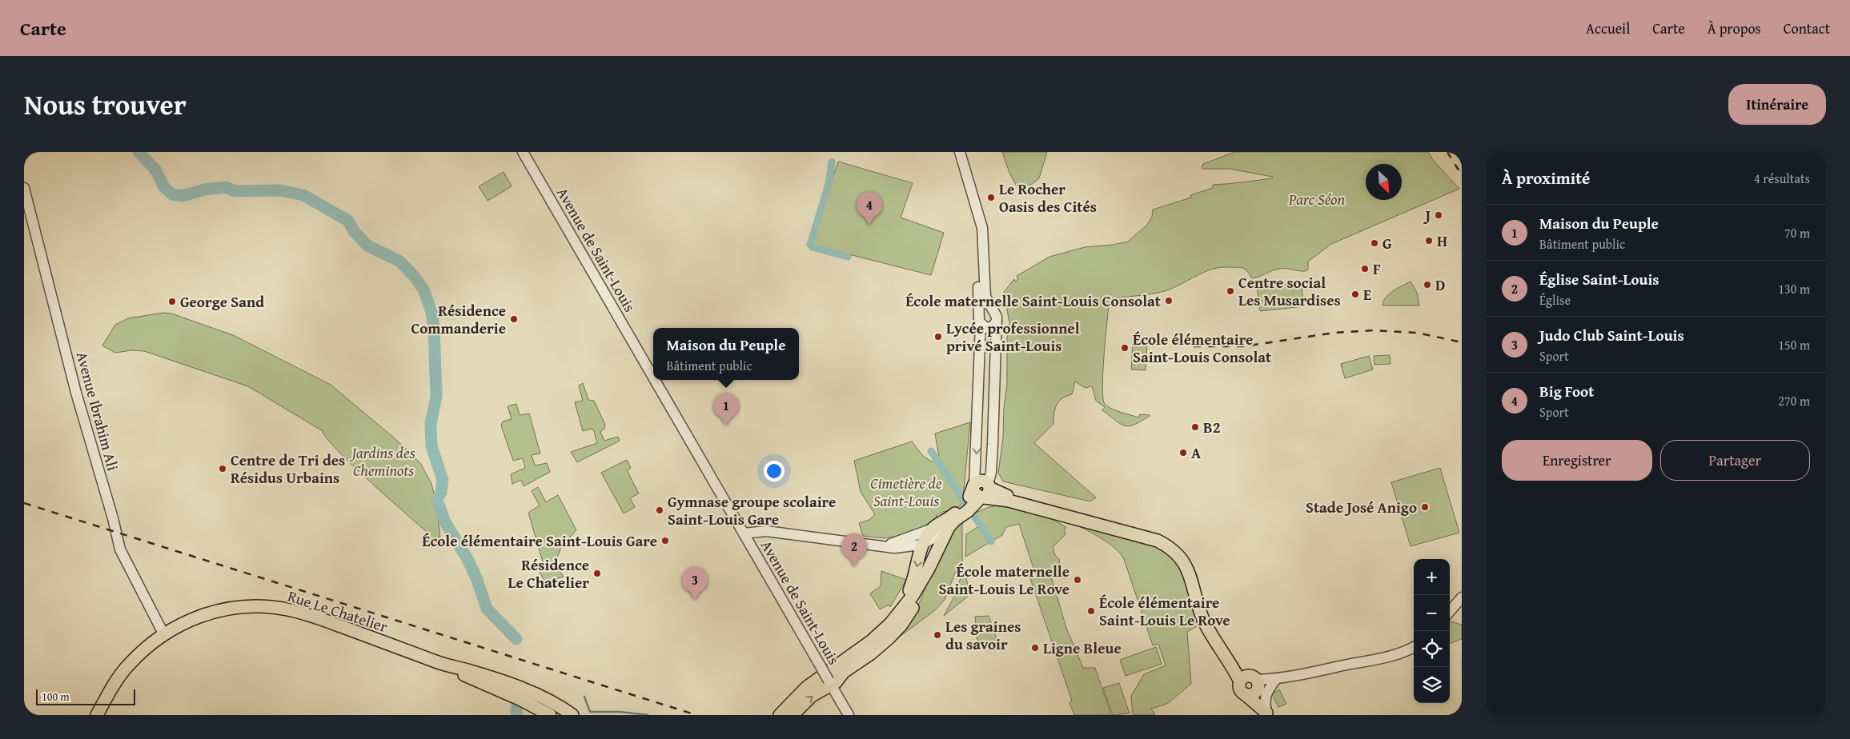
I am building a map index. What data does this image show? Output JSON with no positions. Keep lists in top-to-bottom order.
{
  "streets": {
    "main road": ["Rue Le Chatelier"],
    "street": ["Avenue de Saint-Louis", "Avenue Ibrahim Ali"]
  },
  "crossings": [
    ["Avenue Ibrahim Ali", "Rue Le Chatelier"]
  ],
  "parks": ["Parc Séon", "Jardins des Cheminots", "Cimetière de Saint-Louis"],
  "places": [
    "Le Rocher Oasis des Cités",
    "J",
    "H",
    "G",
    "F",
    "D",
    "Centre social Les Musardises",
    "E",
    "École maternelle Saint-Louis Consolat",
    "George Sand",
    "Résidence Commanderie",
    "Lycée professionnel privé Saint-Louis",
    "École élémentaire Saint-Louis Consolat",
    "B2",
    "A",
    "Centre de Tri des Résidus Urbains",
    "Stade José Anigo",
    "Gymnase groupe scolaire Saint-Louis Gare",
    "École élémentaire Saint-Louis Gare",
    "Résidence Le Chatelier",
    "École maternelle Saint-Louis Le Rove",
    "École élémentaire Saint-Louis Le Rove",
    "Les graines du savoir",
    "Ligne Bleue"
  ],
  "scale_bar": "100 m",
  "north": "bottom right",
  "page": {
    "header": "Carte",
    "nav": [
      "Accueil",
      "Carte",
      "À propos",
      "Contact"
    ],
    "title": "Nous trouver",
    "buttons": [
      "Itinéraire",
      ["Enregistrer", "Partager"]
    ],
    "heading": ["À proximité", "4 résultats"],
    "pins": [
      "4",
      "1",
      "2",
      "3"
    ],
    "list": [
      {
        "mark": "1",
        "name": "Maison du Peuple",
        "note": "Bâtiment public",
        "value": "70 m"
      },
      {
        "mark": "2",
        "name": "Église Saint-Louis",
        "note": "Église",
        "value": "130 m"
      },
      {
        "mark": "3",
        "name": "Judo Club Saint-Louis",
        "note": "Sport",
        "value": "150 m"
      },
      {
        "mark": "4",
        "name": "Big Foot",
        "note": "Sport",
        "value": "270 m"
      }
    ],
    "popup": ["Maison du Peuple", "Bâtiment public"],
    "map_buttons": ["+", "−"],
    "scale": "100 m"
  }
}
